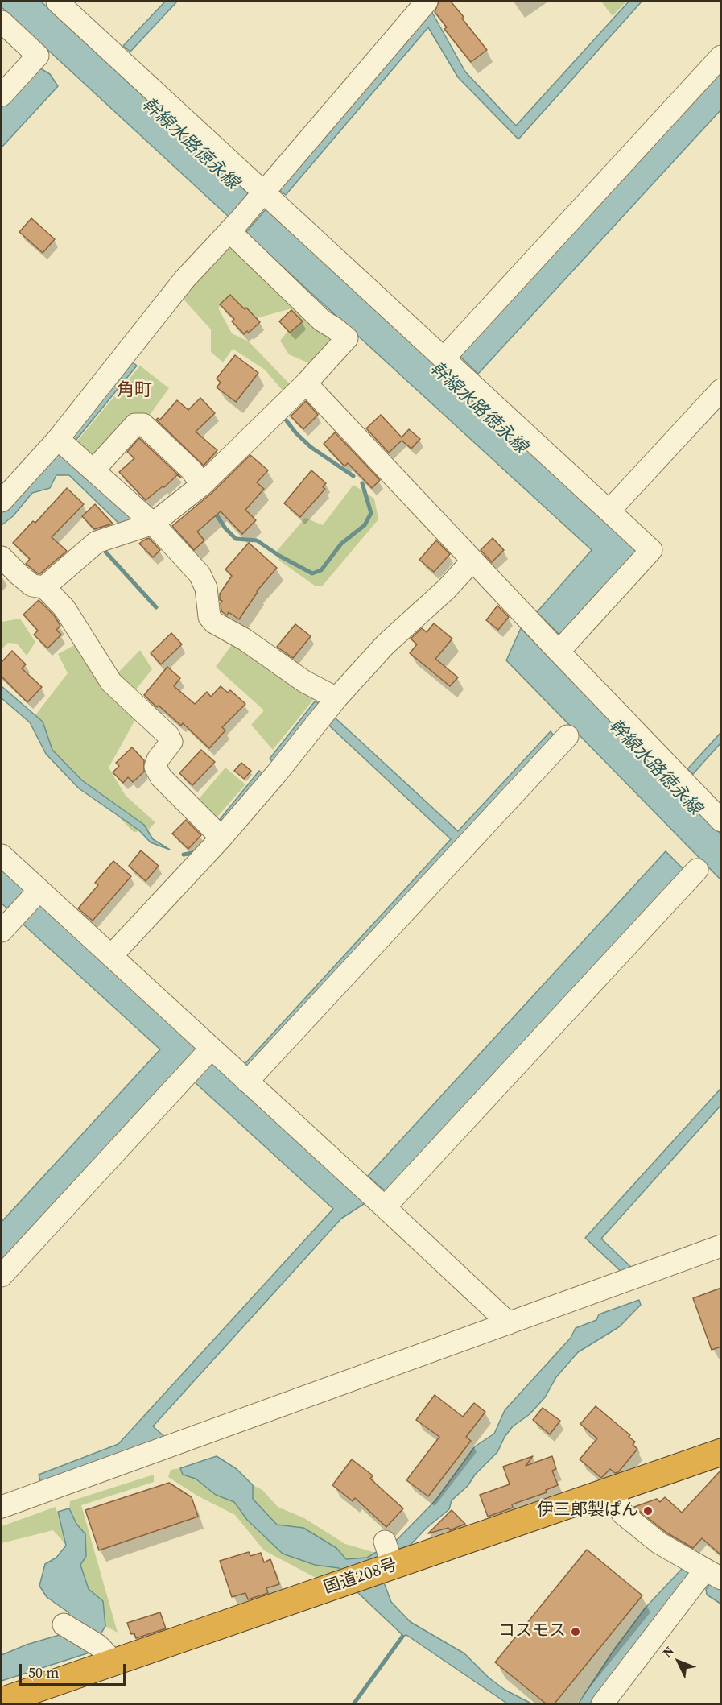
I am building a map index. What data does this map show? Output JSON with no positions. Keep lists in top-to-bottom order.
{
  "streets": {
    "highway": ["国道208号"]
  },
  "districts": ["角町"],
  "water": ["幹線水路徳永線"],
  "places": ["伊三郎製ぱん", "コスモス"],
  "scale_bar": "50 m",
  "north": "top left"
}
